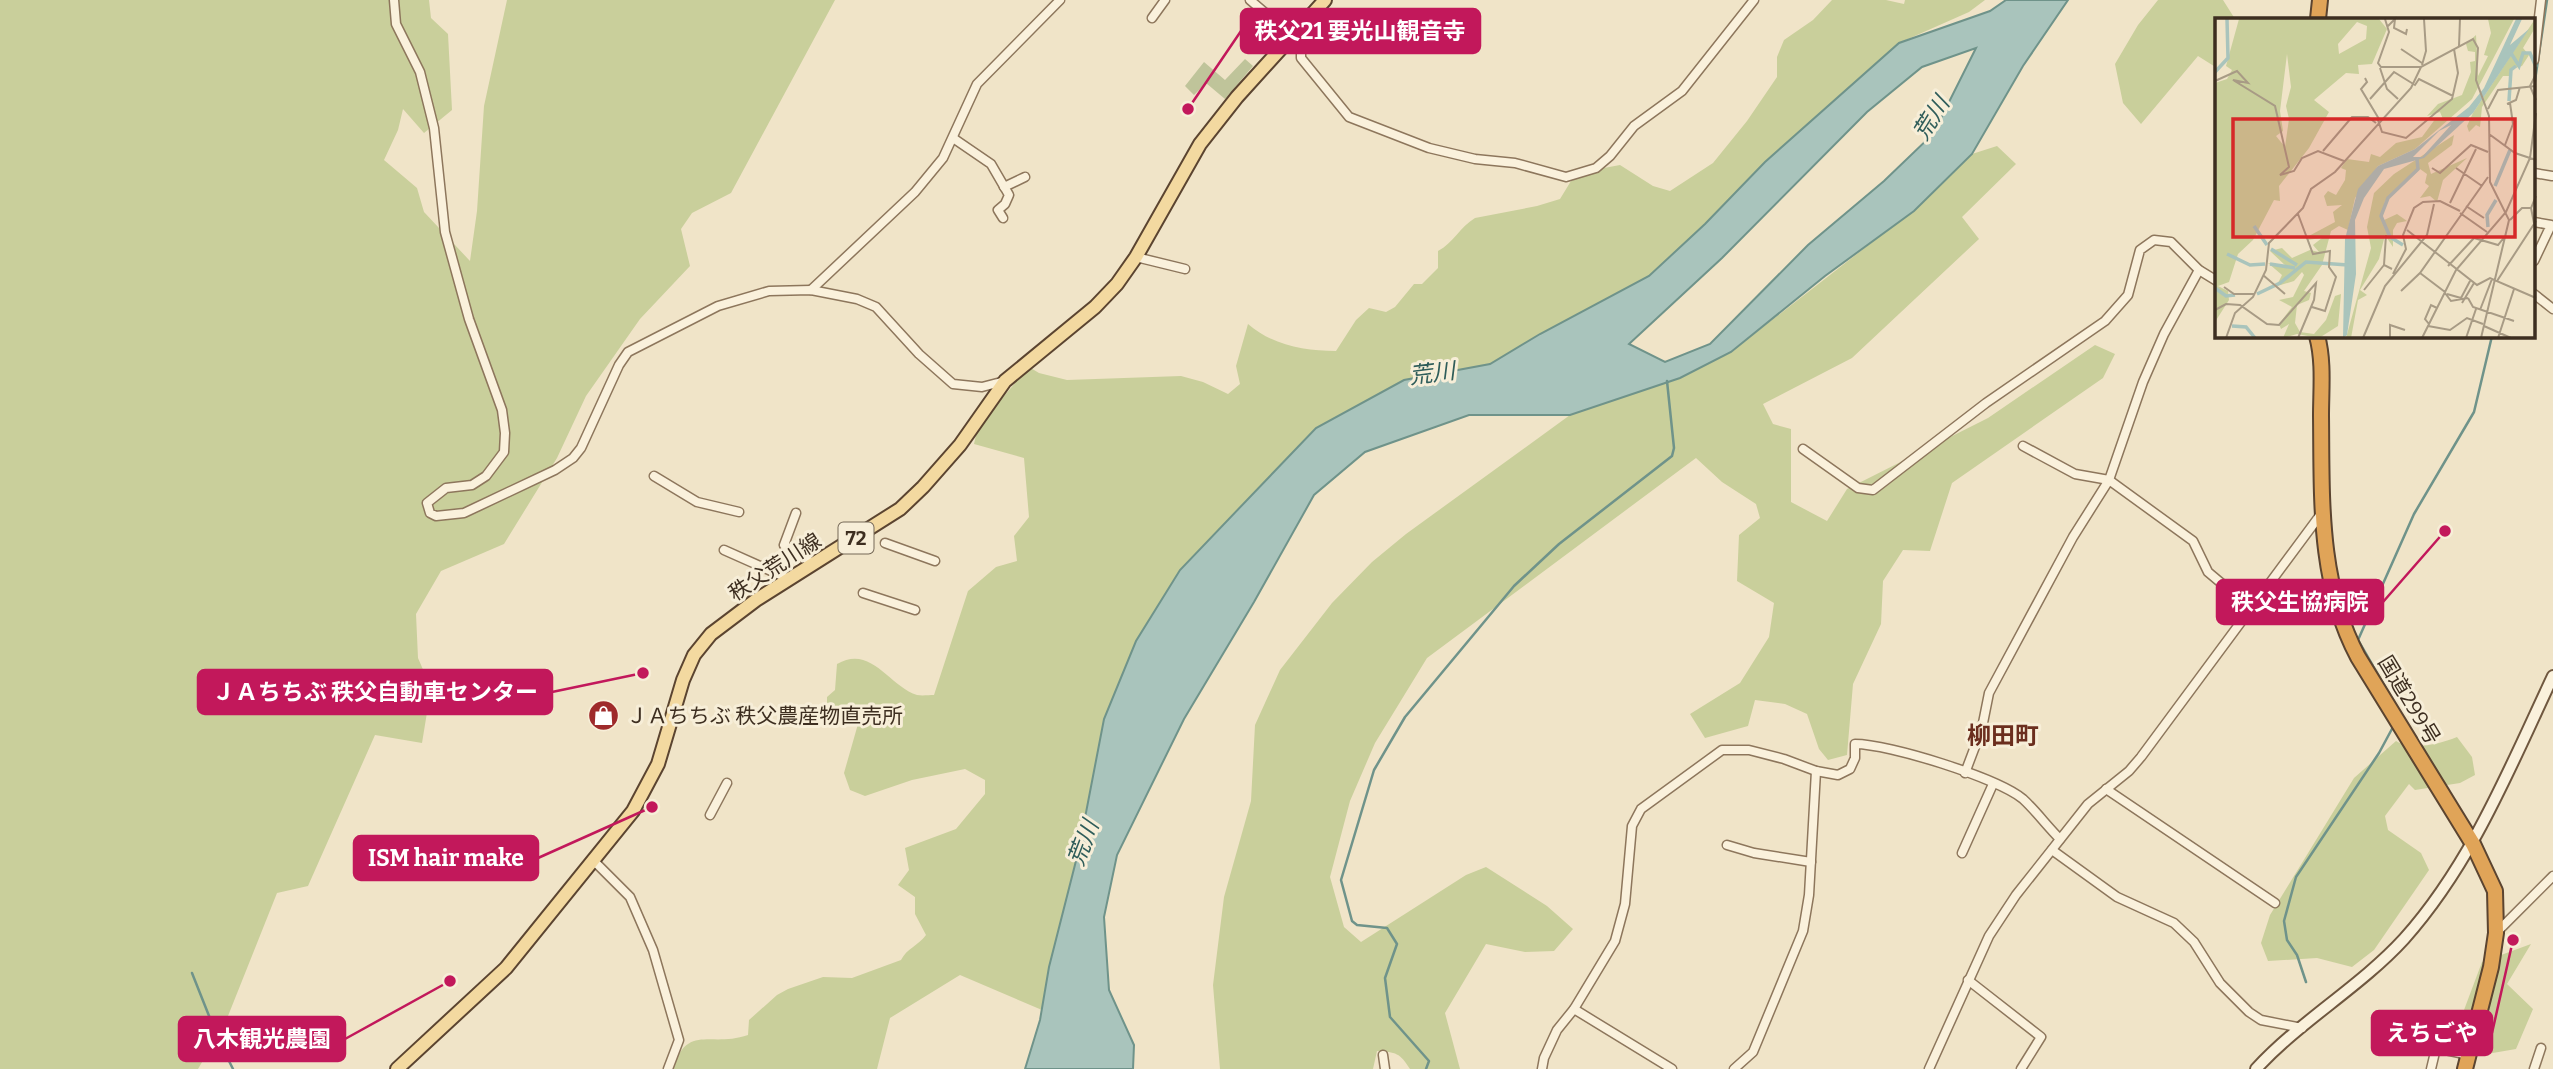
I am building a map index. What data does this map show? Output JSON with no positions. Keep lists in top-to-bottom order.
{
  "streets": {
    "highway": ["国道299号"],
    "main road": ["72", "秩父荒川線"]
  },
  "districts": ["柳田町"],
  "water": ["荒川"],
  "places": {
    "other": [
      "秩父21 要光山観音寺",
      "秩父生協病院",
      "ＪＡちちぶ 秩父自動車センター",
      "ISM hair make",
      "えちごや",
      "八木観光農園"
    ],
    "shop": ["ＪＡちちぶ 秩父農産物直売所"]
  }
}
